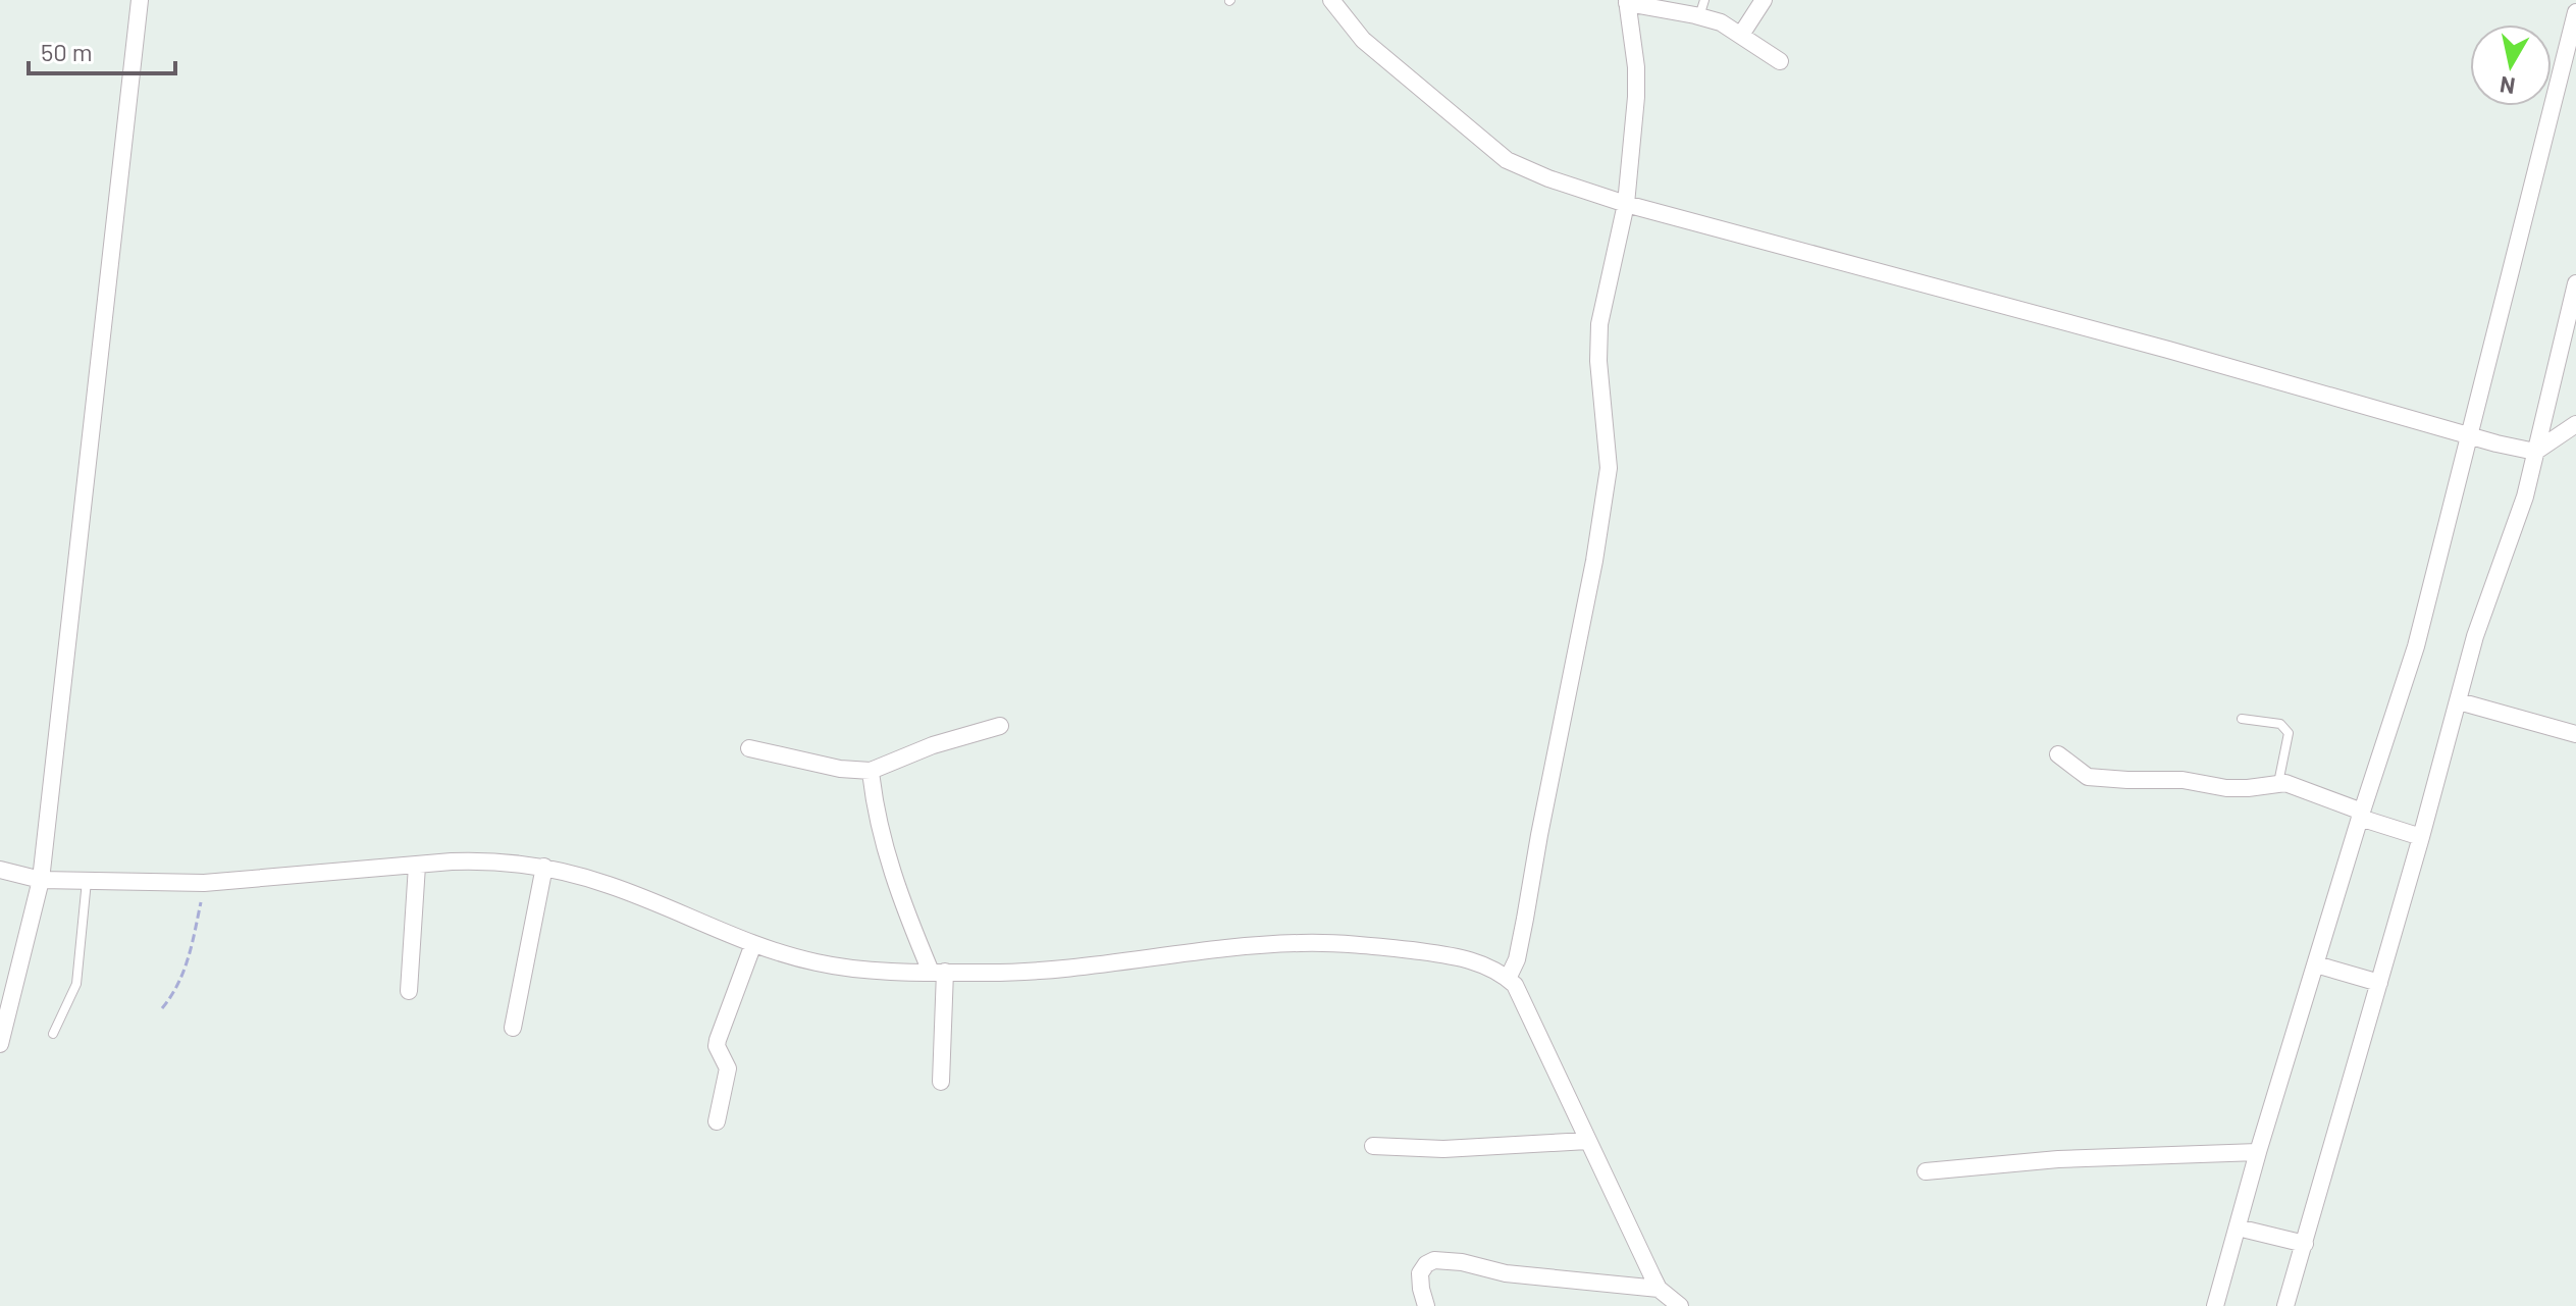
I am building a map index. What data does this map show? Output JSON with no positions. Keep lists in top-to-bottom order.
{
  "scale_bar": "50 m",
  "north": "bottom"
}
